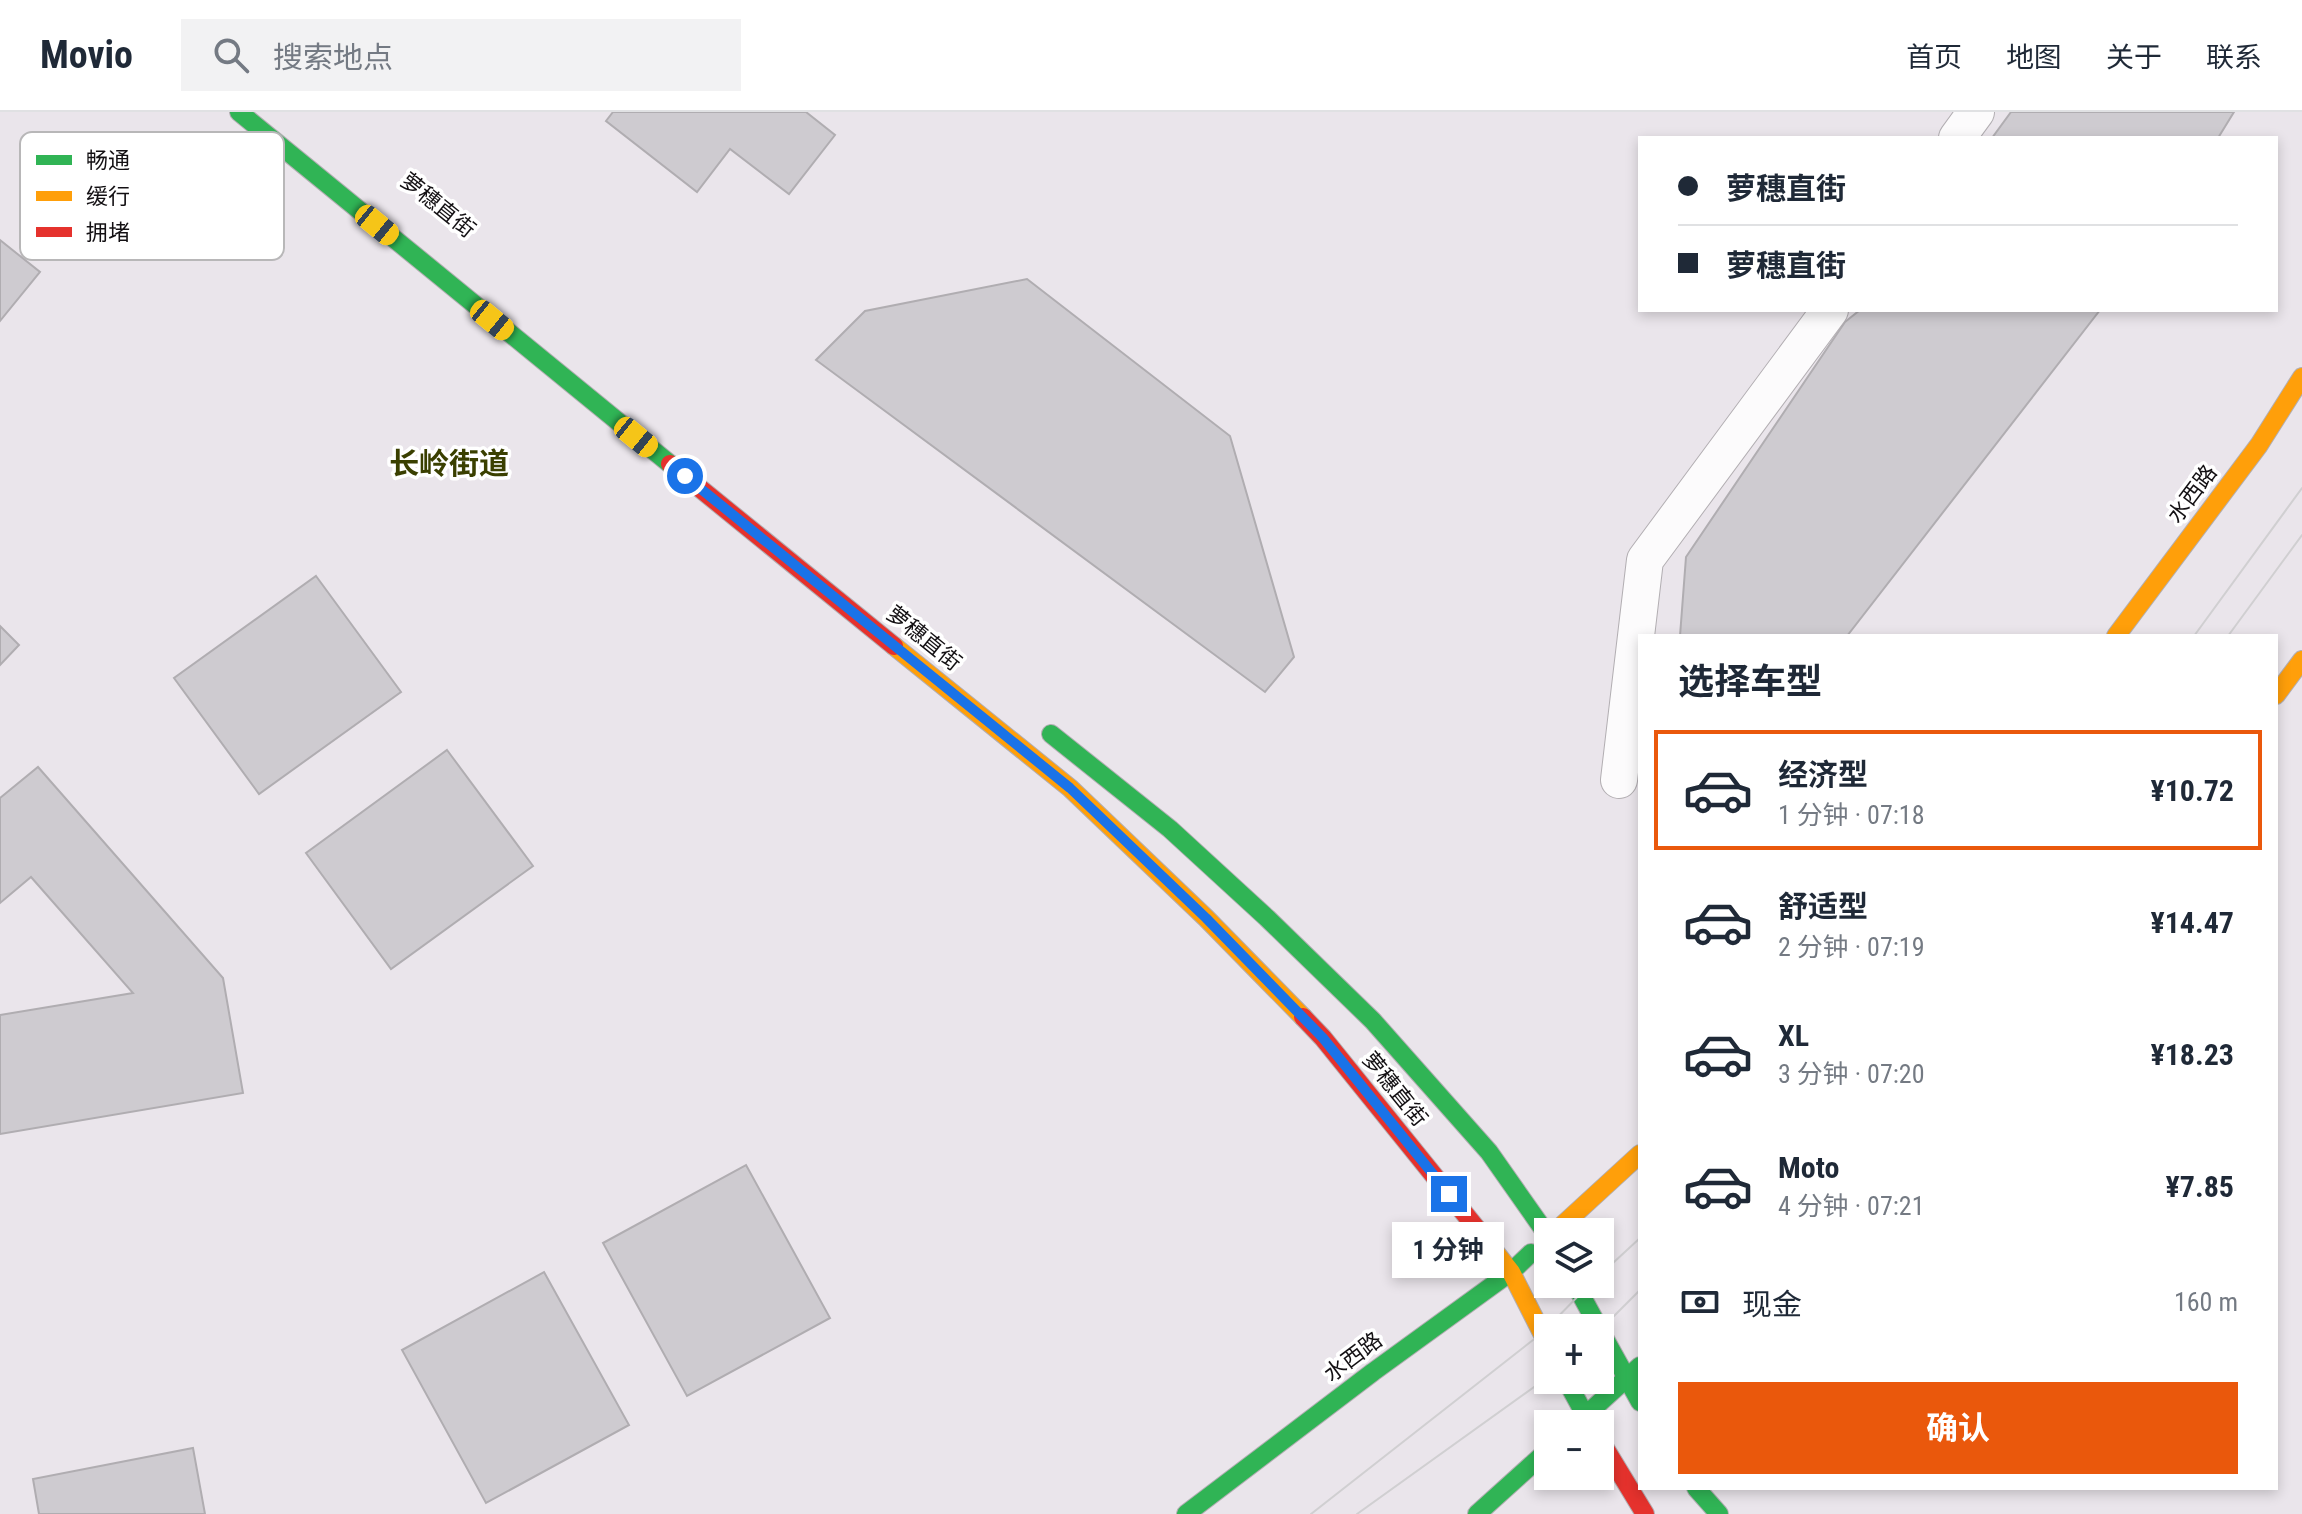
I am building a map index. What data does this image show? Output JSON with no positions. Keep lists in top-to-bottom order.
{
  "streets": {
    "street": ["萝穗直街", "水西路"]
  },
  "crossings": [
    ["萝穗直街", "水西路"]
  ],
  "districts": ["长岭街道"],
  "legend": ["畅通", "缓行", "拥堵"],
  "page": {
    "header": "Movio",
    "search": "搜索地点",
    "nav": [
      "首页",
      "地图",
      "关于",
      "联系"
    ],
    "banner": ["萝穗直街", "萝穗直街"],
    "heading": "选择车型",
    "list": [
      {
        "name": "经济型",
        "note": "1 分钟 · 07:18",
        "value": "¥10.72"
      },
      {
        "name": "舒适型",
        "note": "2 分钟 · 07:19",
        "value": "¥14.47"
      },
      {
        "name": "XL",
        "note": "3 分钟 · 07:20",
        "value": "¥18.23"
      },
      {
        "name": "Moto",
        "note": "4 分钟 · 07:21",
        "value": "¥7.85"
      }
    ],
    "map_buttons": ["+", "−"],
    "bubble": "1 分钟",
    "pay": ["现金", "160 m"],
    "buttons": "确认"
  }
}
